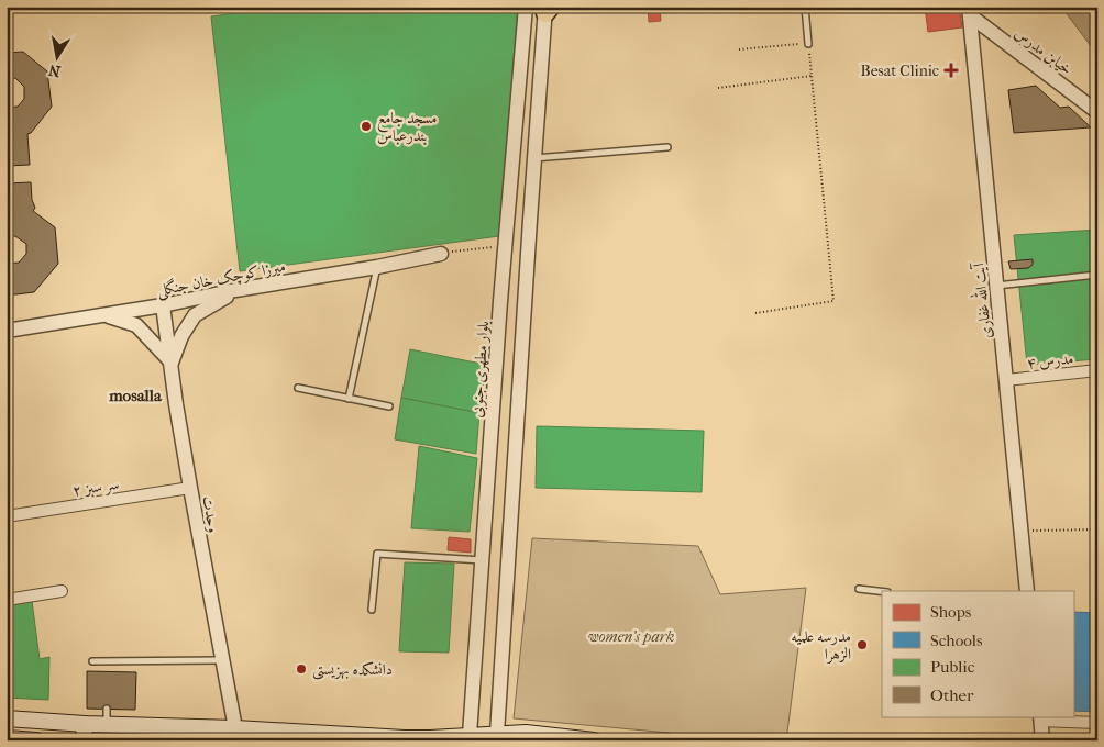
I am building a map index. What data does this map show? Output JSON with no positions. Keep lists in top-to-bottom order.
{
  "streets": {
    "street": [
      "خیابن مدرس",
      "میرزا کوچک خان جنگلی",
      "آیت الله غفاری",
      "مدرس ۴",
      "بلوار مطهری جنوبی",
      "سر سبز ۲",
      "وحدت"
    ]
  },
  "crossings": [
    ["خیابن مدرس", "آیت الله غفاری"],
    ["میرزا کوچک خان جنگلی", "وحدت"],
    ["آیت الله غفاری", "مدرس ۴"],
    ["سر سبز ۲", "وحدت"]
  ],
  "districts": ["mosalla"],
  "parks": ["women's park"],
  "places": {
    "health": ["Besat Clinic"],
    "other": ["مسجد جامع بندرعباس", "مدرسه علمیه الزهرا", "دانشکده بهزیستی"]
  },
  "legend": [
    "Shops",
    "Schools",
    "Public",
    "Other"
  ],
  "north": "bottom"
}
